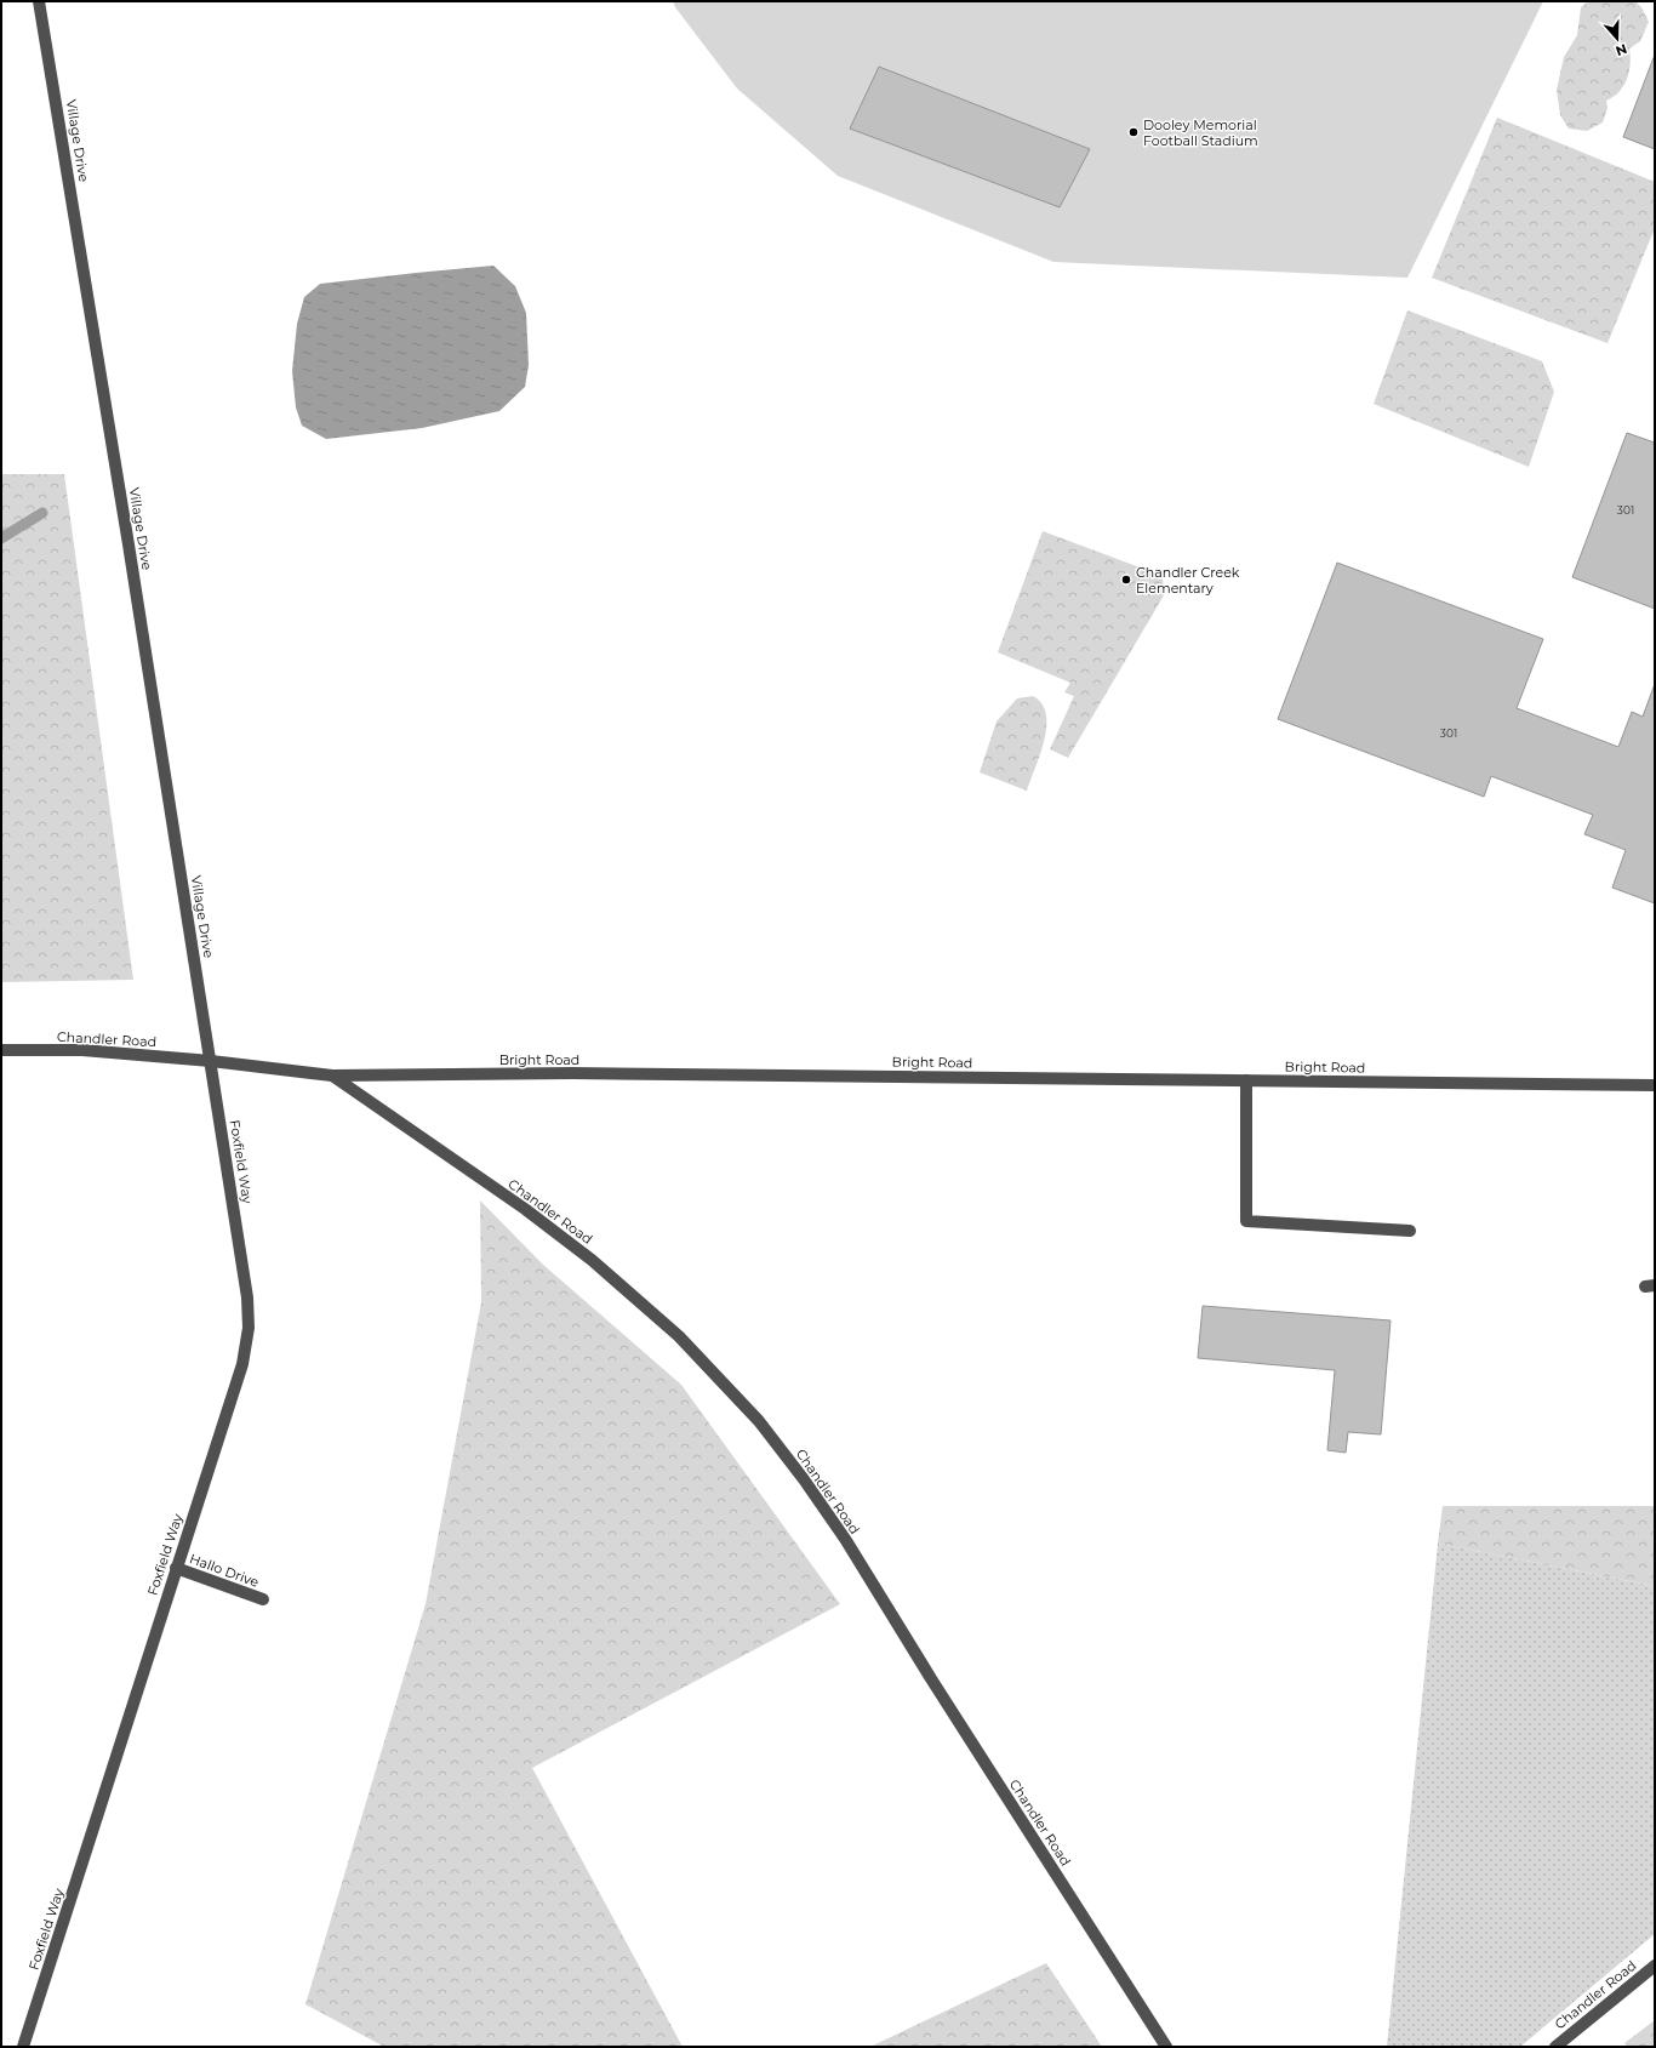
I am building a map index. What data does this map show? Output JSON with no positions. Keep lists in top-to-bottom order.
{
  "streets": {
    "street": [
      "Village Drive",
      "Chandler Road",
      "Bright Road",
      "Foxfield Way",
      "Hallo Drive"
    ]
  },
  "crossings": [
    ["Village Drive", "Chandler Road"],
    ["Village Drive", "Bright Road"],
    ["Village Drive", "Foxfield Way"],
    ["Chandler Road", "Bright Road"],
    ["Chandler Road", "Foxfield Way"],
    ["Bright Road", "Foxfield Way"],
    ["Foxfield Way", "Hallo Drive"]
  ],
  "places": ["Dooley Memorial Football Stadium", "Chandler Creek Elementary"],
  "house_numbers": ["301", "301"],
  "north": "bottom"
}
